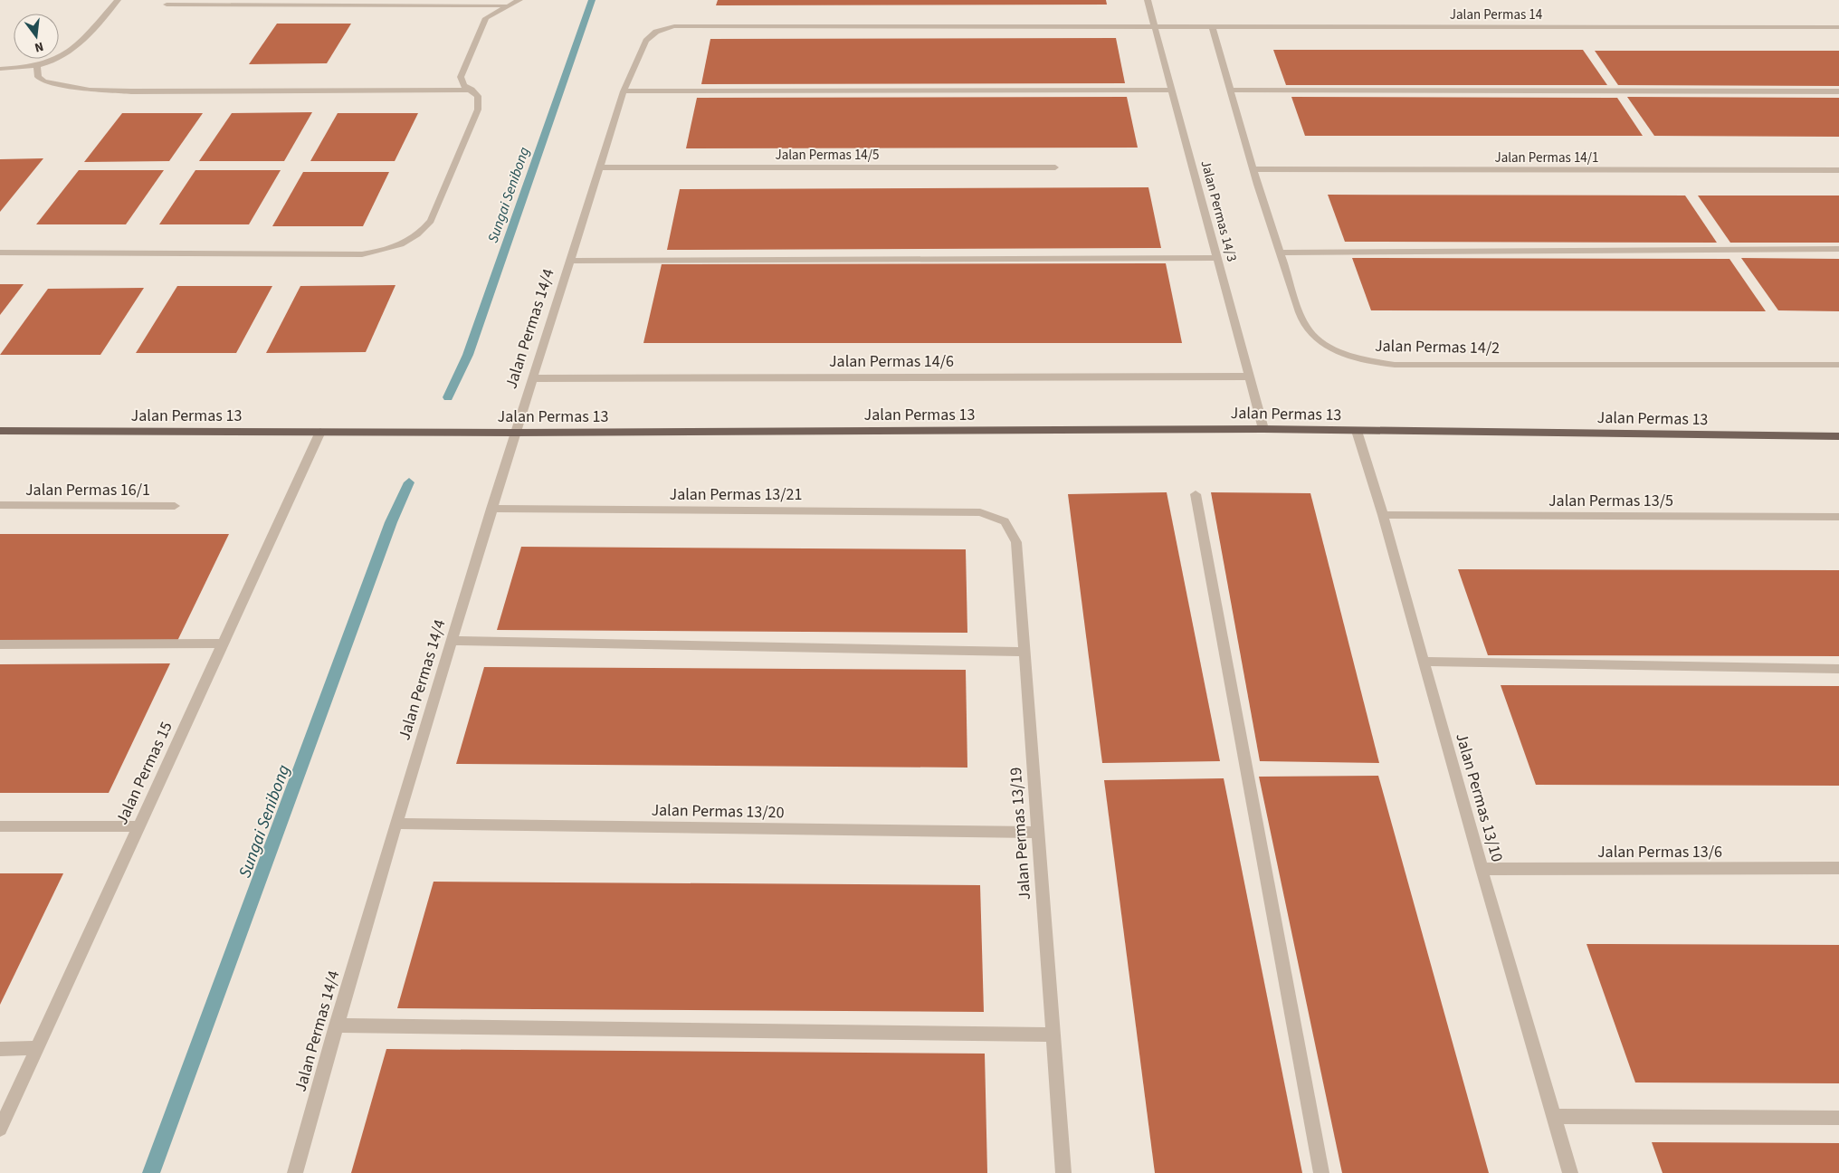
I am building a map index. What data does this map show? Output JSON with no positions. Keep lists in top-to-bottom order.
{
  "streets": {
    "main road": ["Jalan Permas 13"],
    "street": [
      "Jalan Permas 14",
      "Jalan Permas 14/5",
      "Jalan Permas 14/1",
      "Jalan Permas 14/3",
      "Jalan Permas 14/4",
      "Jalan Permas 14/2",
      "Jalan Permas 14/6",
      "Jalan Permas 16/1",
      "Jalan Permas 13/21",
      "Jalan Permas 13/5",
      "Jalan Permas 15",
      "Jalan Permas 13/10",
      "Jalan Permas 13/20",
      "Jalan Permas 13/19",
      "Jalan Permas 13/6"
    ]
  },
  "crossings": [
    ["Jalan Permas 14", "Jalan Permas 14/3"],
    ["Jalan Permas 14", "Jalan Permas 14/4"],
    ["Jalan Permas 14", "Jalan Permas 14/2"],
    ["Jalan Permas 14/5", "Jalan Permas 14/4"],
    ["Jalan Permas 14/1", "Jalan Permas 14/2"],
    ["Jalan Permas 14/3", "Jalan Permas 14/4"],
    ["Jalan Permas 14/3", "Jalan Permas 14/6"],
    ["Jalan Permas 14/3", "Jalan Permas 13"],
    ["Jalan Permas 14/4", "Jalan Permas 14/6"],
    ["Jalan Permas 14/4", "Jalan Permas 13"],
    ["Jalan Permas 14/4", "Jalan Permas 13/21"],
    ["Jalan Permas 14/4", "Jalan Permas 13/20"],
    ["Jalan Permas 13", "Jalan Permas 15"],
    ["Jalan Permas 13", "Jalan Permas 13/10"],
    ["Jalan Permas 13/21", "Jalan Permas 13/19"],
    ["Jalan Permas 13/5", "Jalan Permas 13/10"],
    ["Jalan Permas 13/10", "Jalan Permas 13/6"],
    ["Jalan Permas 13/20", "Jalan Permas 13/19"]
  ],
  "water": ["Sungai Senibong"],
  "north": "bottom"
}
